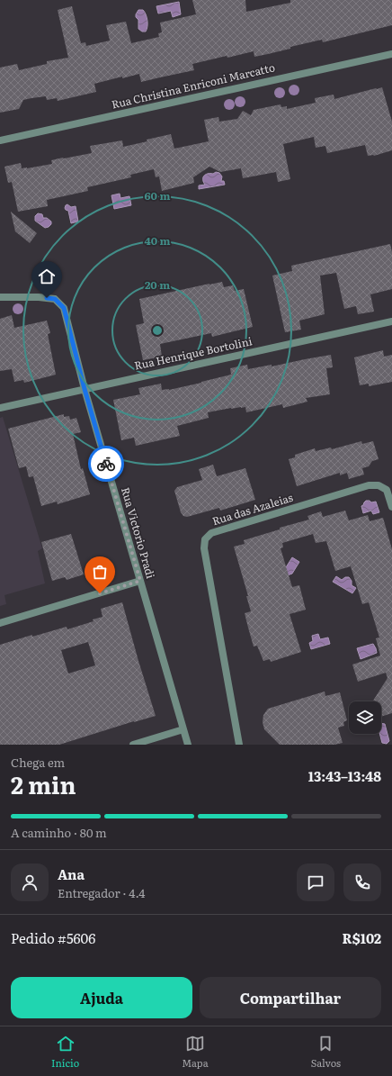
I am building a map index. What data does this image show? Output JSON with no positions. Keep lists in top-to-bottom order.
{
  "streets": {
    "street": [
      "Rua Christina Enriconi Marcatto",
      "Rua Henrique Bortolini",
      "Rua das Azaleias",
      "Rua Victorio Pradi"
    ]
  },
  "crossings": [
    ["Rua Henrique Bortolini", "Rua Victorio Pradi"]
  ],
  "page": {
    "heading": ["2 min", "Chega em", "13:43–13:48"],
    "panel": [
      "Ana",
      "Entregador · 4.4",
      "Pedido #5606",
      "R$102"
    ],
    "bar": "A caminho · 80 m",
    "buttons": ["Ajuda", "Compartilhar"],
    "tabs": ["Início", "Mapa", "Salvos"]
  },
  "rings": ["60 m", "40 m", "20 m"]
}
